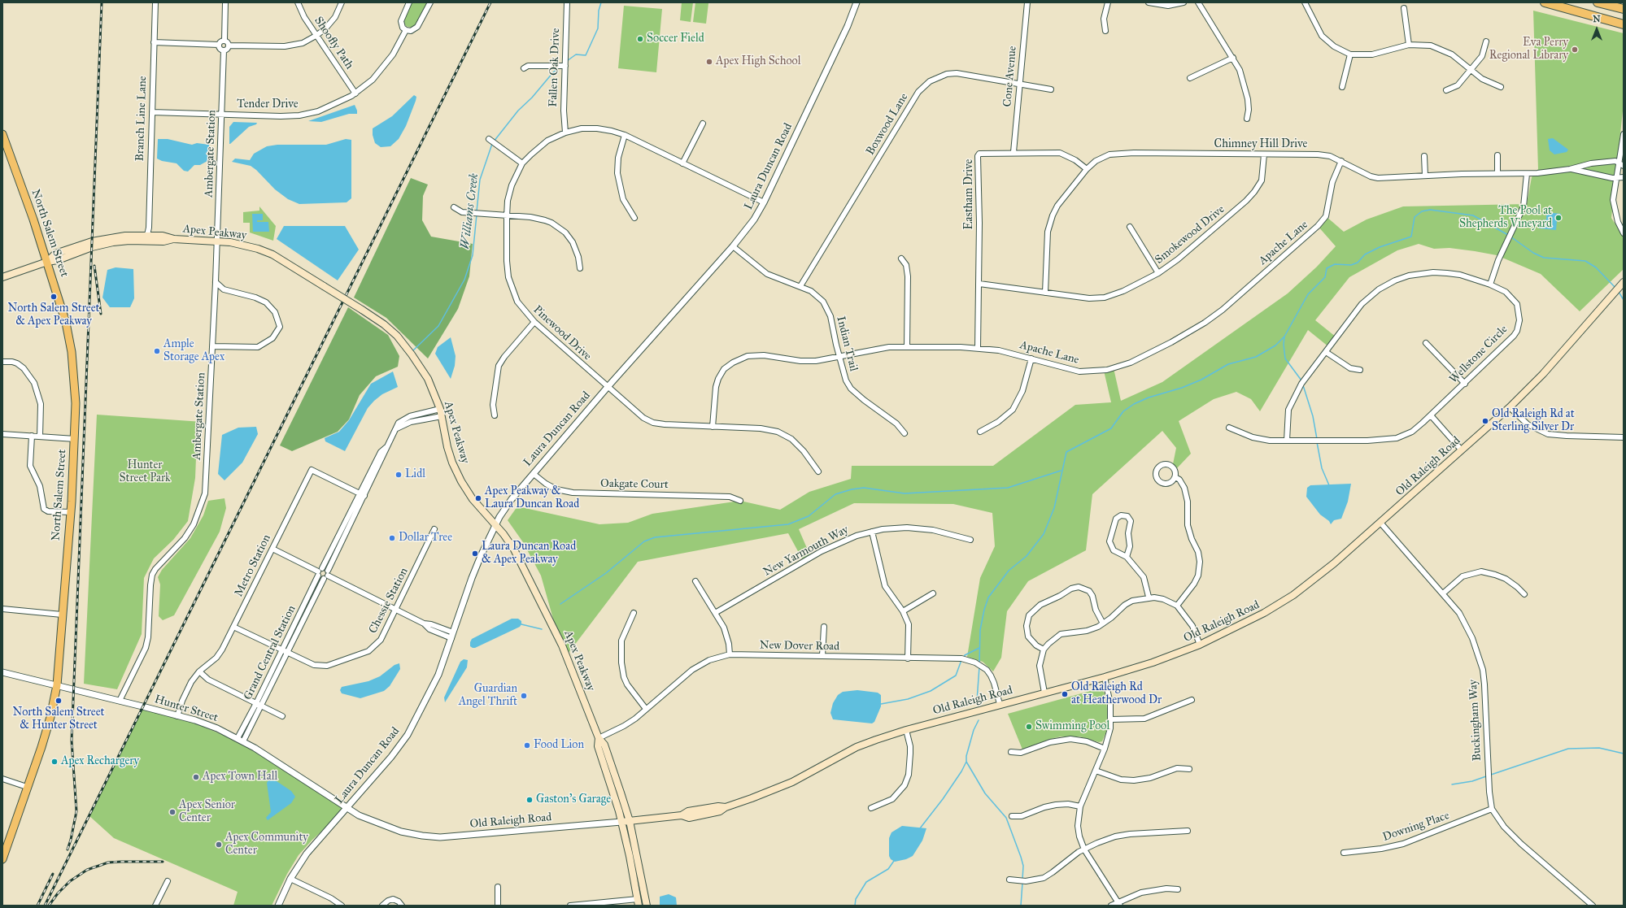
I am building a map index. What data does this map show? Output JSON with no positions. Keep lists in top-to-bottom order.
{
  "streets": {
    "main road": ["Apex Peakway", "North Salem Street", "Old Raleigh Road"],
    "street": [
      "Shoofly Path",
      "Fallen Oak Drive",
      "Cone Avenue",
      "Tender Drive",
      "Branch Line Lane",
      "Boxwood Lane",
      "Chimney Hill Drive",
      "Ambergate Station",
      "Laura Duncan Road",
      "Eastham Drive",
      "Smokewood Drive",
      "Apache Lane",
      "Pinewood Drive",
      "Indian Trail",
      "Wellstone Circle",
      "Oakgate Court",
      "New Yarmouth Way",
      "Metro Station",
      "Chessie Station",
      "New Dover Road",
      "Grand Central Station",
      "Hunter Street",
      "Buckingham Way",
      "Downing Place"
    ]
  },
  "crossings": [
    ["Shoofly Path", "Tender Drive"],
    ["Fallen Oak Drive", "Pinewood Drive"],
    ["Cone Avenue", "Boxwood Lane"],
    ["Cone Avenue", "Eastham Drive"],
    ["Tender Drive", "Branch Line Lane"],
    ["Tender Drive", "Ambergate Station"],
    ["Branch Line Lane", "Apex Peakway"],
    ["Boxwood Lane", "Indian Trail"],
    ["Chimney Hill Drive", "Eastham Drive"],
    ["Chimney Hill Drive", "Smokewood Drive"],
    ["Chimney Hill Drive", "Apache Lane"],
    ["Ambergate Station", "Apex Peakway"],
    ["Ambergate Station", "Hunter Street"],
    ["Laura Duncan Road", "Apex Peakway"],
    ["Laura Duncan Road", "Pinewood Drive"],
    ["Laura Duncan Road", "Indian Trail"],
    ["Laura Duncan Road", "Old Raleigh Road"],
    ["Laura Duncan Road", "Oakgate Court"],
    ["Laura Duncan Road", "Hunter Street"],
    ["Eastham Drive", "Smokewood Drive"],
    ["Eastham Drive", "Apache Lane"],
    ["Apex Peakway", "North Salem Street"],
    ["Apex Peakway", "Old Raleigh Road"],
    ["Apex Peakway", "New Dover Road"],
    ["Apex Peakway", "Grand Central Station"],
    ["North Salem Street", "Hunter Street"],
    ["Apache Lane", "Pinewood Drive"],
    ["Apache Lane", "Indian Trail"],
    ["Old Raleigh Road", "New Dover Road"],
    ["Old Raleigh Road", "Hunter Street"],
    ["Old Raleigh Road", "Buckingham Way"],
    ["Metro Station", "Chessie Station"],
    ["Metro Station", "Grand Central Station"],
    ["Metro Station", "Hunter Street"],
    ["Chessie Station", "Grand Central Station"],
    ["Grand Central Station", "Hunter Street"],
    ["Buckingham Way", "Downing Place"]
  ],
  "water": ["Williams Creek"],
  "parks": ["Hunter Street Park"],
  "places": [
    "Soccer Field",
    "Eva Perry Regional Library",
    "Apex High School",
    "The Pool at Shepherds Vineyard",
    "North Salem Street & Apex Peakway",
    "Ample Storage Apex",
    "Old Raleigh Rd at Sterling Silver Dr",
    "Lidl",
    "Apex Peakway & Laura Duncan Road",
    "Dollar Tree",
    "Laura Duncan Road & Apex Peakway",
    "Old Raleigh Rd at Heatherwood Dr",
    "Guardian Angel Thrift",
    "North Salem Street & Hunter Street",
    "Swimming Pool",
    "Food Lion",
    "Apex Rechargery",
    "Apex Town Hall",
    "Gaston's Garage",
    "Apex Senior Center",
    "Apex Community Center"
  ],
  "north": "top"
}
